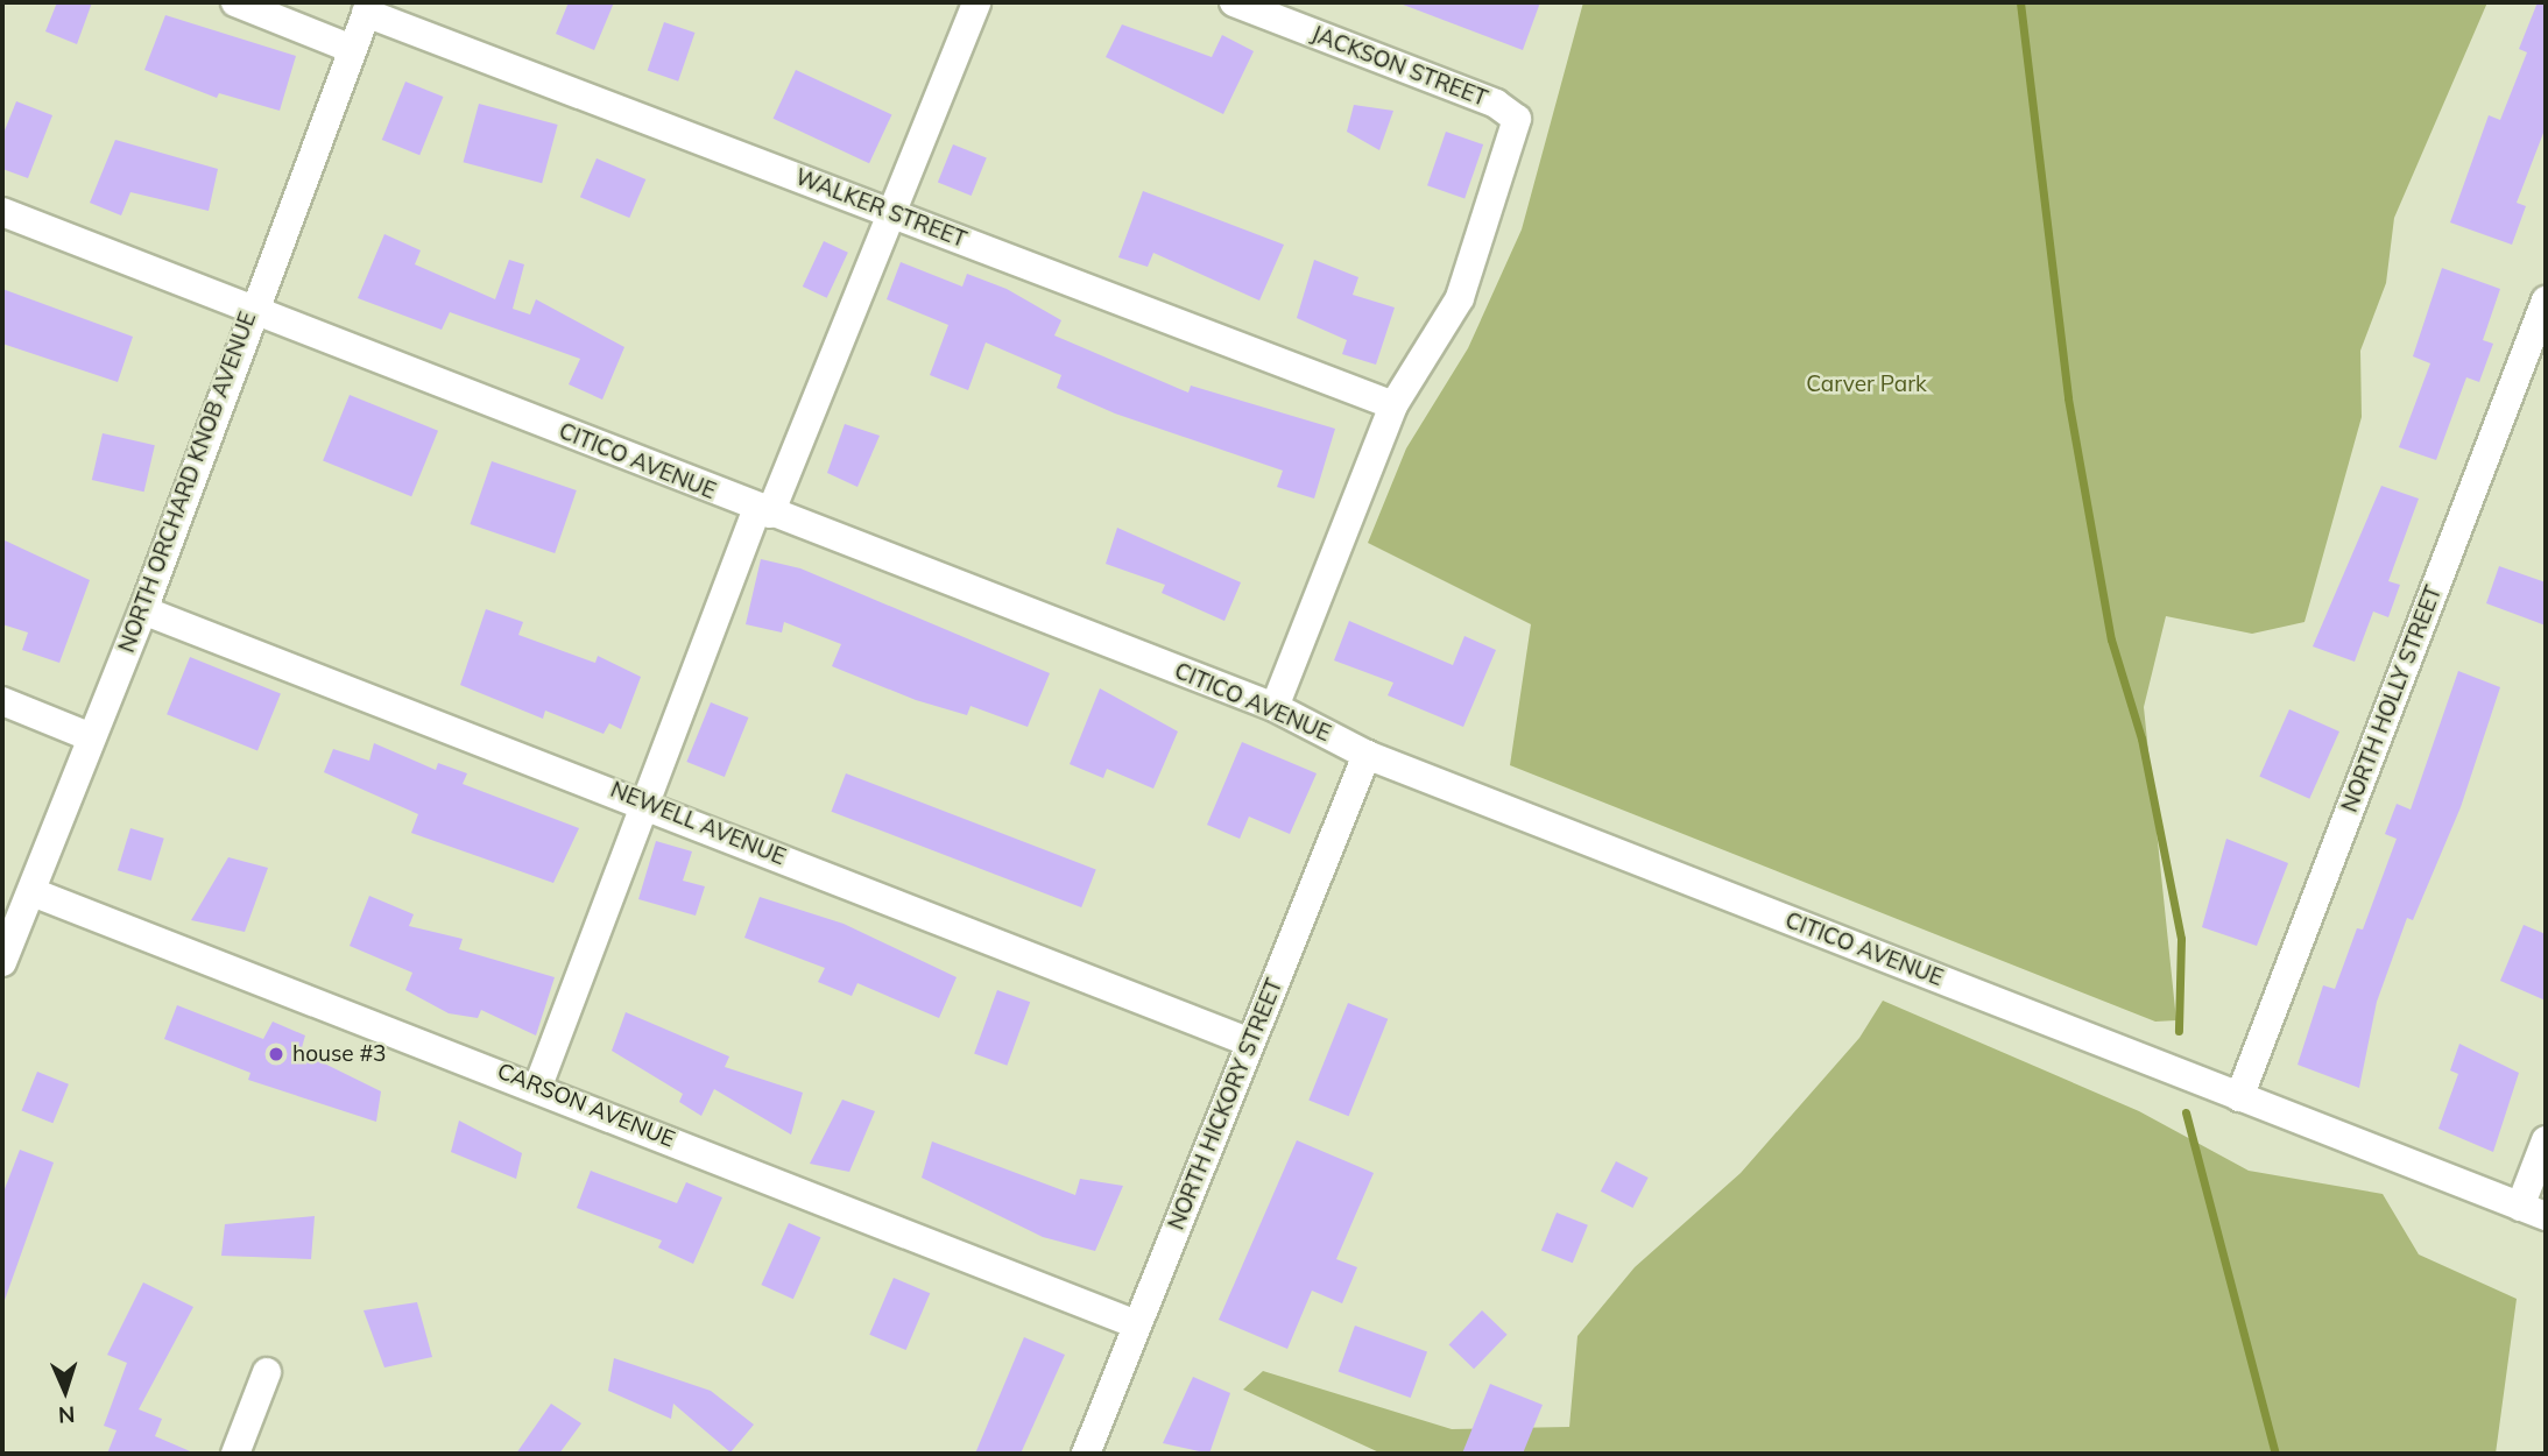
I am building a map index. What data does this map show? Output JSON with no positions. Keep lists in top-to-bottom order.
{
  "streets": {
    "street": [
      "JACKSON STREET",
      "WALKER STREET",
      "CITICO AVENUE",
      "NORTH ORCHARD KNOB AVENUE",
      "NORTH HOLLY STREET",
      "NEWELL AVENUE",
      "NORTH HICKORY STREET",
      "CARSON AVENUE"
    ]
  },
  "crossings": [
    ["JACKSON STREET", "WALKER STREET"],
    ["WALKER STREET", "NORTH ORCHARD KNOB AVENUE"],
    ["CITICO AVENUE", "NORTH ORCHARD KNOB AVENUE"],
    ["CITICO AVENUE", "NORTH HOLLY STREET"],
    ["CITICO AVENUE", "NORTH HICKORY STREET"],
    ["NORTH ORCHARD KNOB AVENUE", "NEWELL AVENUE"],
    ["NORTH ORCHARD KNOB AVENUE", "CARSON AVENUE"],
    ["NEWELL AVENUE", "NORTH HICKORY STREET"],
    ["NORTH HICKORY STREET", "CARSON AVENUE"]
  ],
  "parks": ["Carver Park"],
  "places": ["house #3"],
  "north": "bottom"
}
